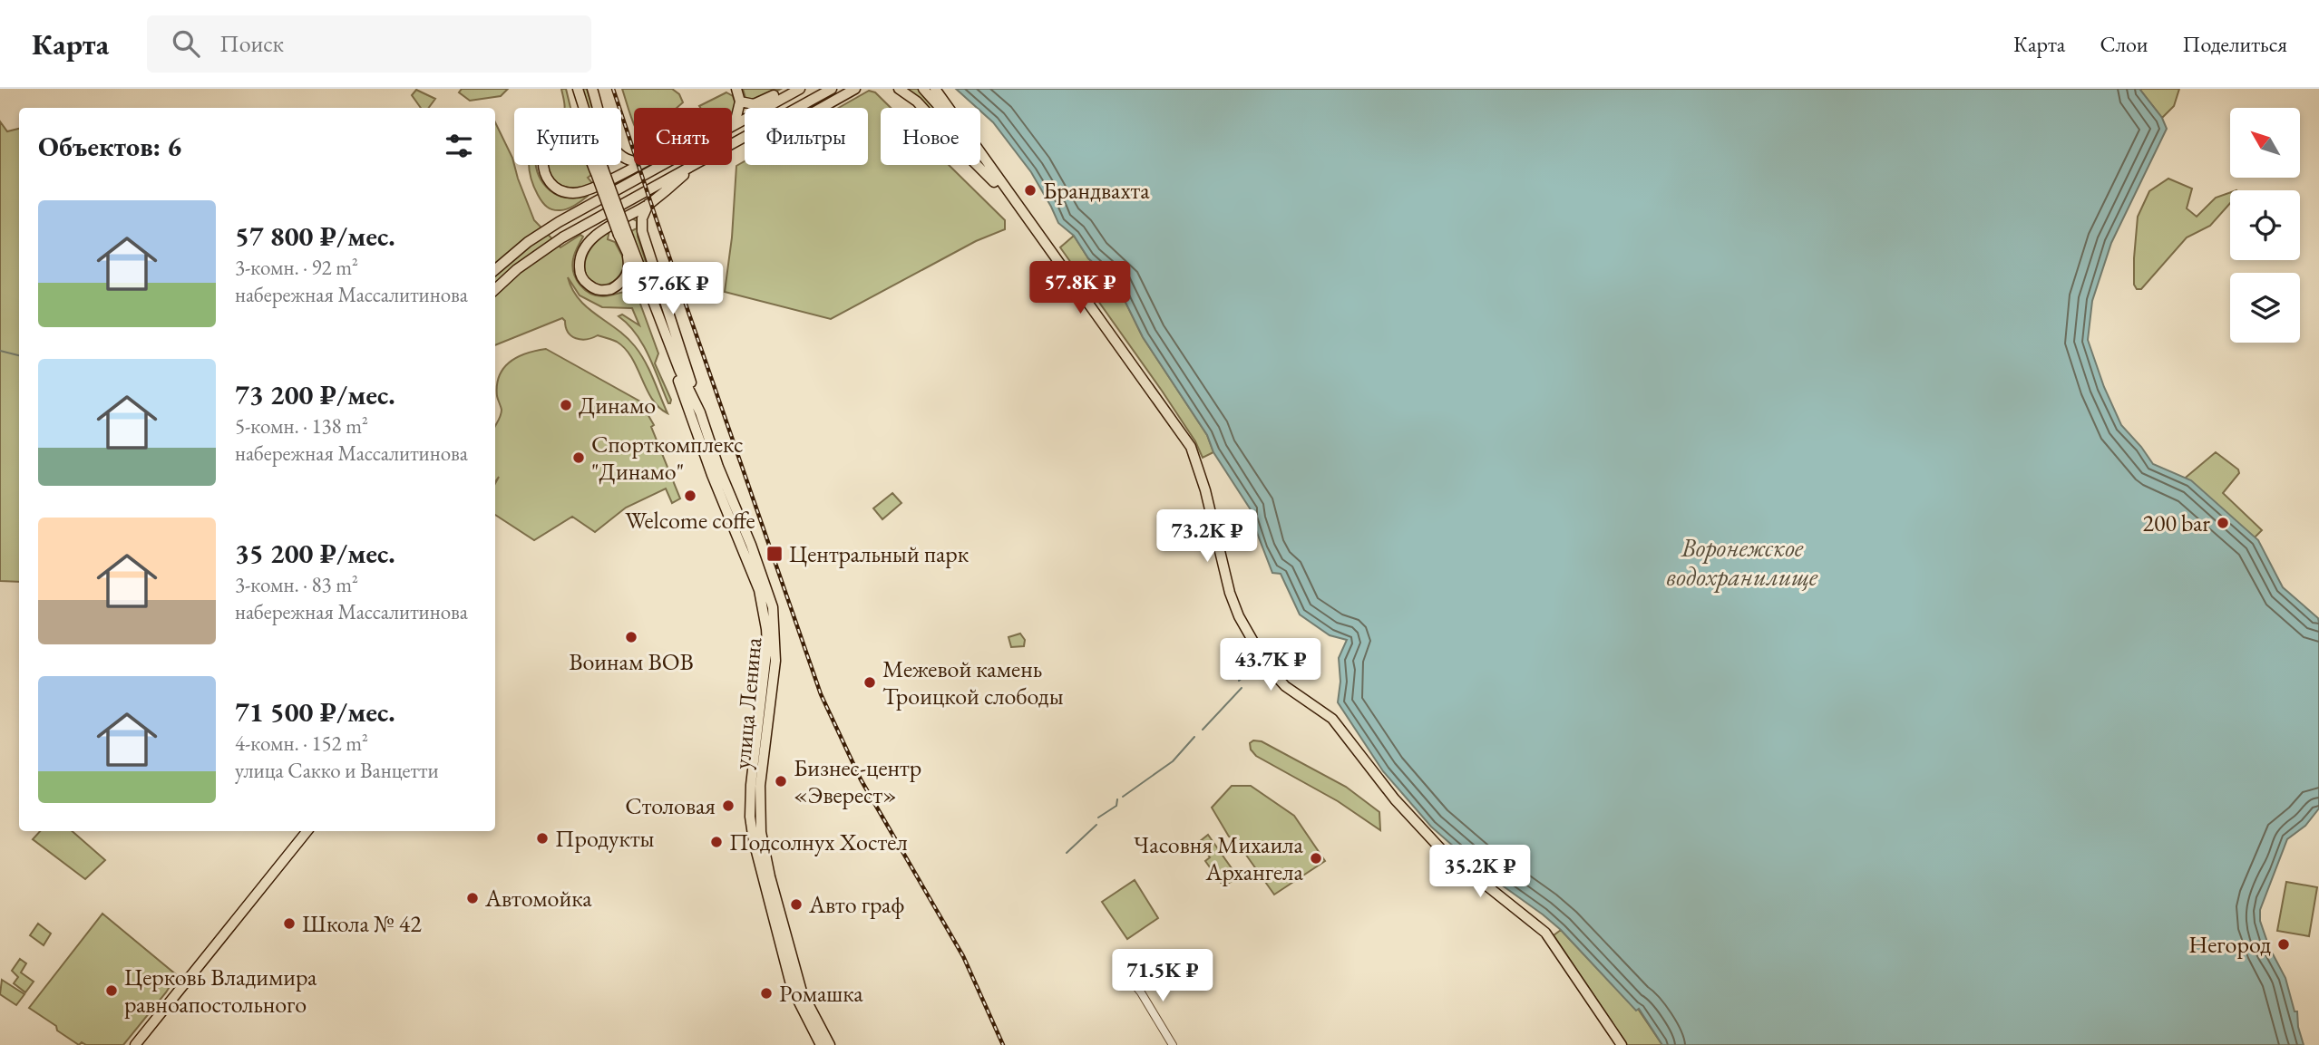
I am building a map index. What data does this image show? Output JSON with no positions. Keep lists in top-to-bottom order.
{
  "streets": {
    "main road": ["улица Ленина"]
  },
  "water": ["Воронежское водохранилище"],
  "places": {
    "other": [
      "Брандвахта",
      "Динамо",
      "Спорткомплекс \"Динамо\"",
      "Welcome coffe",
      "200 bar",
      "Воинам ВОВ",
      "Межевой камень Троицкой слободы",
      "Бизнес-центр «Эверест»",
      "Столовая",
      "Продукты",
      "Подсолнух Хостел",
      "Часовня Михаила Архангела",
      "Автомойка",
      "Авто граф",
      "Школа № 42",
      "Негород",
      "Церковь Владимира равноапостольного",
      "Ромашка"
    ],
    "transit": ["Центральный парк"]
  },
  "north": "top left",
  "page": {
    "header": "Карта",
    "search": "Поиск",
    "nav": ["Карта", "Слои", "Поделиться"],
    "chip": [
      "Купить",
      "Снять",
      "Фильтры",
      "Новое"
    ],
    "heading": "Объектов: 6",
    "list": [
      {
        "name": "57 800 ₽/мес.",
        "note": "3-комн. · 92 m² · набережная Массалитинова"
      },
      {
        "name": "73 200 ₽/мес.",
        "note": "5-комн. · 138 m² · набережная Массалитинова"
      },
      {
        "name": "35 200 ₽/мес.",
        "note": "3-комн. · 83 m² · набережная Массалитинова"
      },
      {
        "name": "71 500 ₽/мес.",
        "note": "4-комн. · 152 m² · улица Сакко и Ванцетти"
      }
    ],
    "price": [
      "57.8K ₽",
      "57.6K ₽",
      "73.2K ₽",
      "43.7K ₽",
      "35.2K ₽",
      "71.5K ₽"
    ]
  }
}
